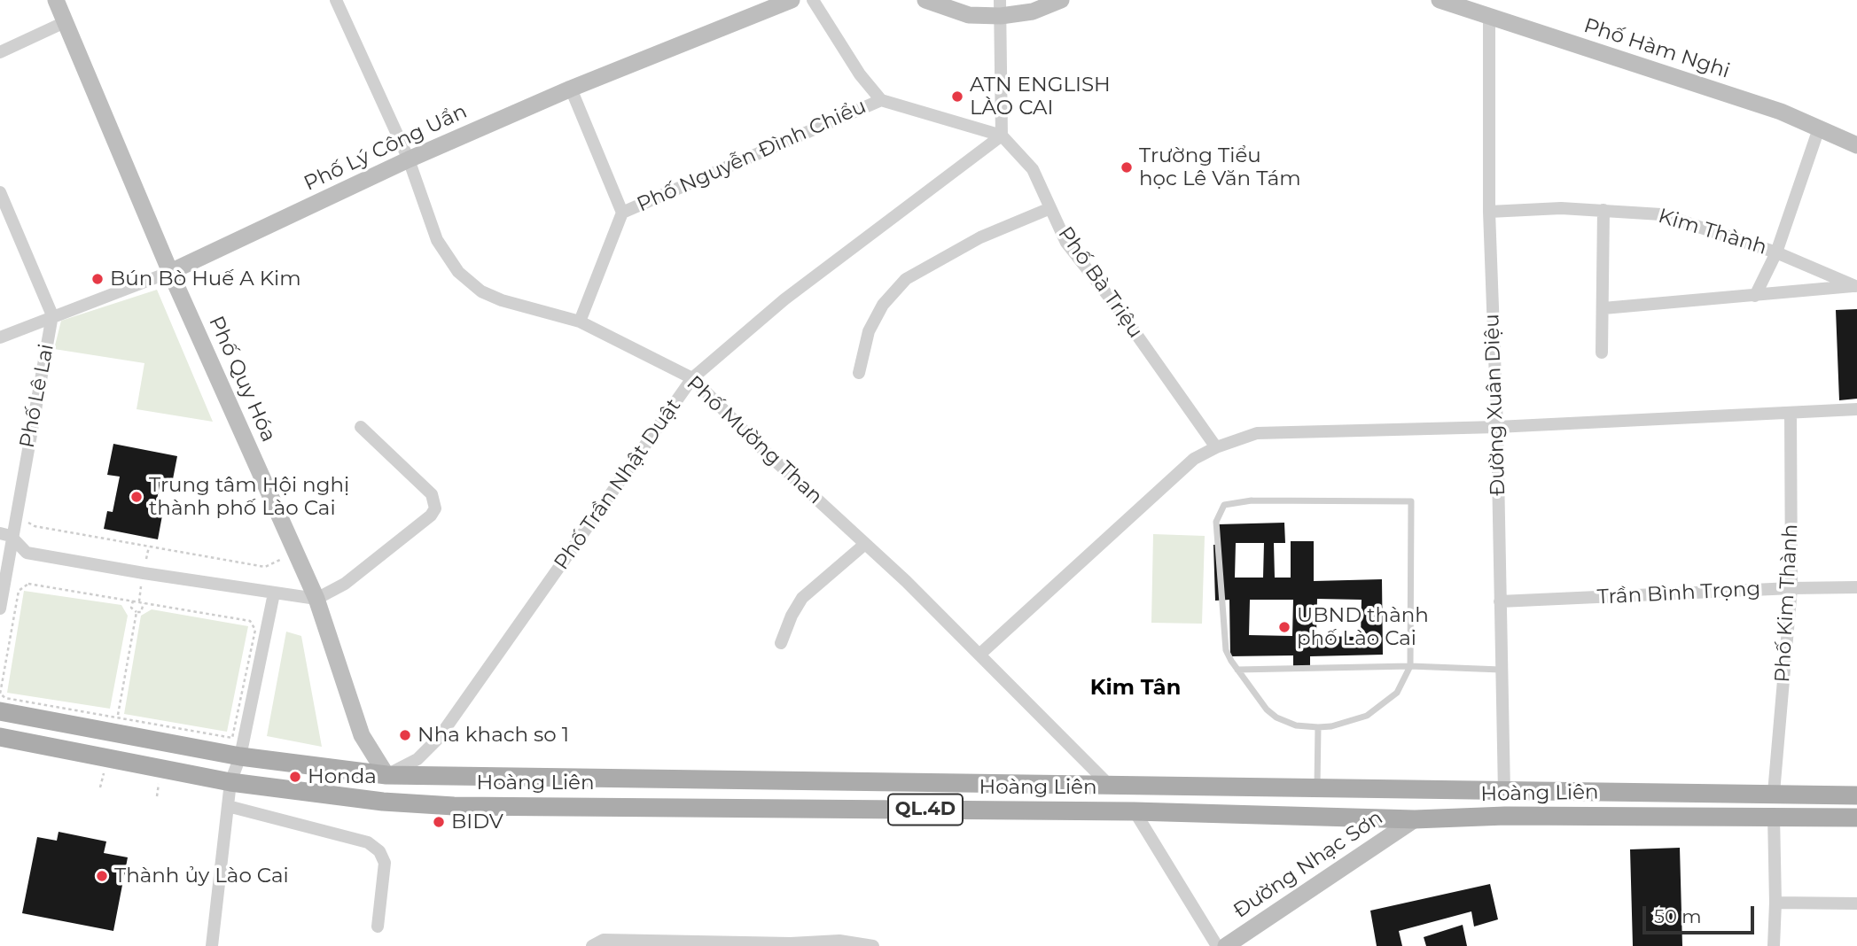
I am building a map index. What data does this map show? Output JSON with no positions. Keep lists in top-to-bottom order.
{
  "streets": {
    "main road": [
      "Phố Hàm Nghi",
      "Phố Lý Công Uẩn",
      "Phố Quy Hóa",
      "Hoàng Liên",
      "QL.4D",
      "Đường Nhạc Sơn"
    ],
    "street": [
      "Phố Nguyễn Đình Chiểu",
      "Kim Thành",
      "Phố Bà Triệu",
      "Phố Lê Lai",
      "Đường Xuân Diệu",
      "Phố Mường Than",
      "Phố Trần Nhật Duật",
      "Trần Bình Trọng",
      "Phố Kim Thành"
    ]
  },
  "crossings": [
    ["Phố Hàm Nghi", "Đường Xuân Diệu"],
    ["Phố Lý Công Uẩn", "Phố Nguyễn Đình Chiểu"],
    ["Phố Lý Công Uẩn", "Phố Quy Hóa"],
    ["Phố Lý Công Uẩn", "Phố Lê Lai"],
    ["Phố Lý Công Uẩn", "Phố Mường Than"],
    ["Phố Nguyễn Đình Chiểu", "Phố Mường Than"],
    ["Kim Thành", "Đường Xuân Diệu"],
    ["Phố Bà Triệu", "Phố Trần Nhật Duật"],
    ["Phố Quy Hóa", "Phố Trần Nhật Duật"],
    ["Phố Quy Hóa", "Hoàng Liên"],
    ["Đường Xuân Diệu", "Trần Bình Trọng"],
    ["Đường Xuân Diệu", "Hoàng Liên"],
    ["Phố Mường Than", "Phố Trần Nhật Duật"],
    ["Phố Mường Than", "Hoàng Liên"],
    ["Phố Trần Nhật Duật", "Hoàng Liên"],
    ["Trần Bình Trọng", "Phố Kim Thành"],
    ["Phố Kim Thành", "Hoàng Liên"],
    ["Hoàng Liên", "Đường Nhạc Sơn"]
  ],
  "districts": ["Kim Tân"],
  "places": [
    "ATN ENGLISH LÀO CAI",
    "Trường Tiểu học Lê Văn Tám",
    "Bún Bò Huế A Kim",
    "Trung tâm Hội nghị thành phố Lào Cai",
    "UBND thành phố Lào Cai",
    "Nha khach so 1",
    "Honda",
    "BIDV",
    "Thành ủy Lào Cai"
  ],
  "scale_bar": "50 m"
}
